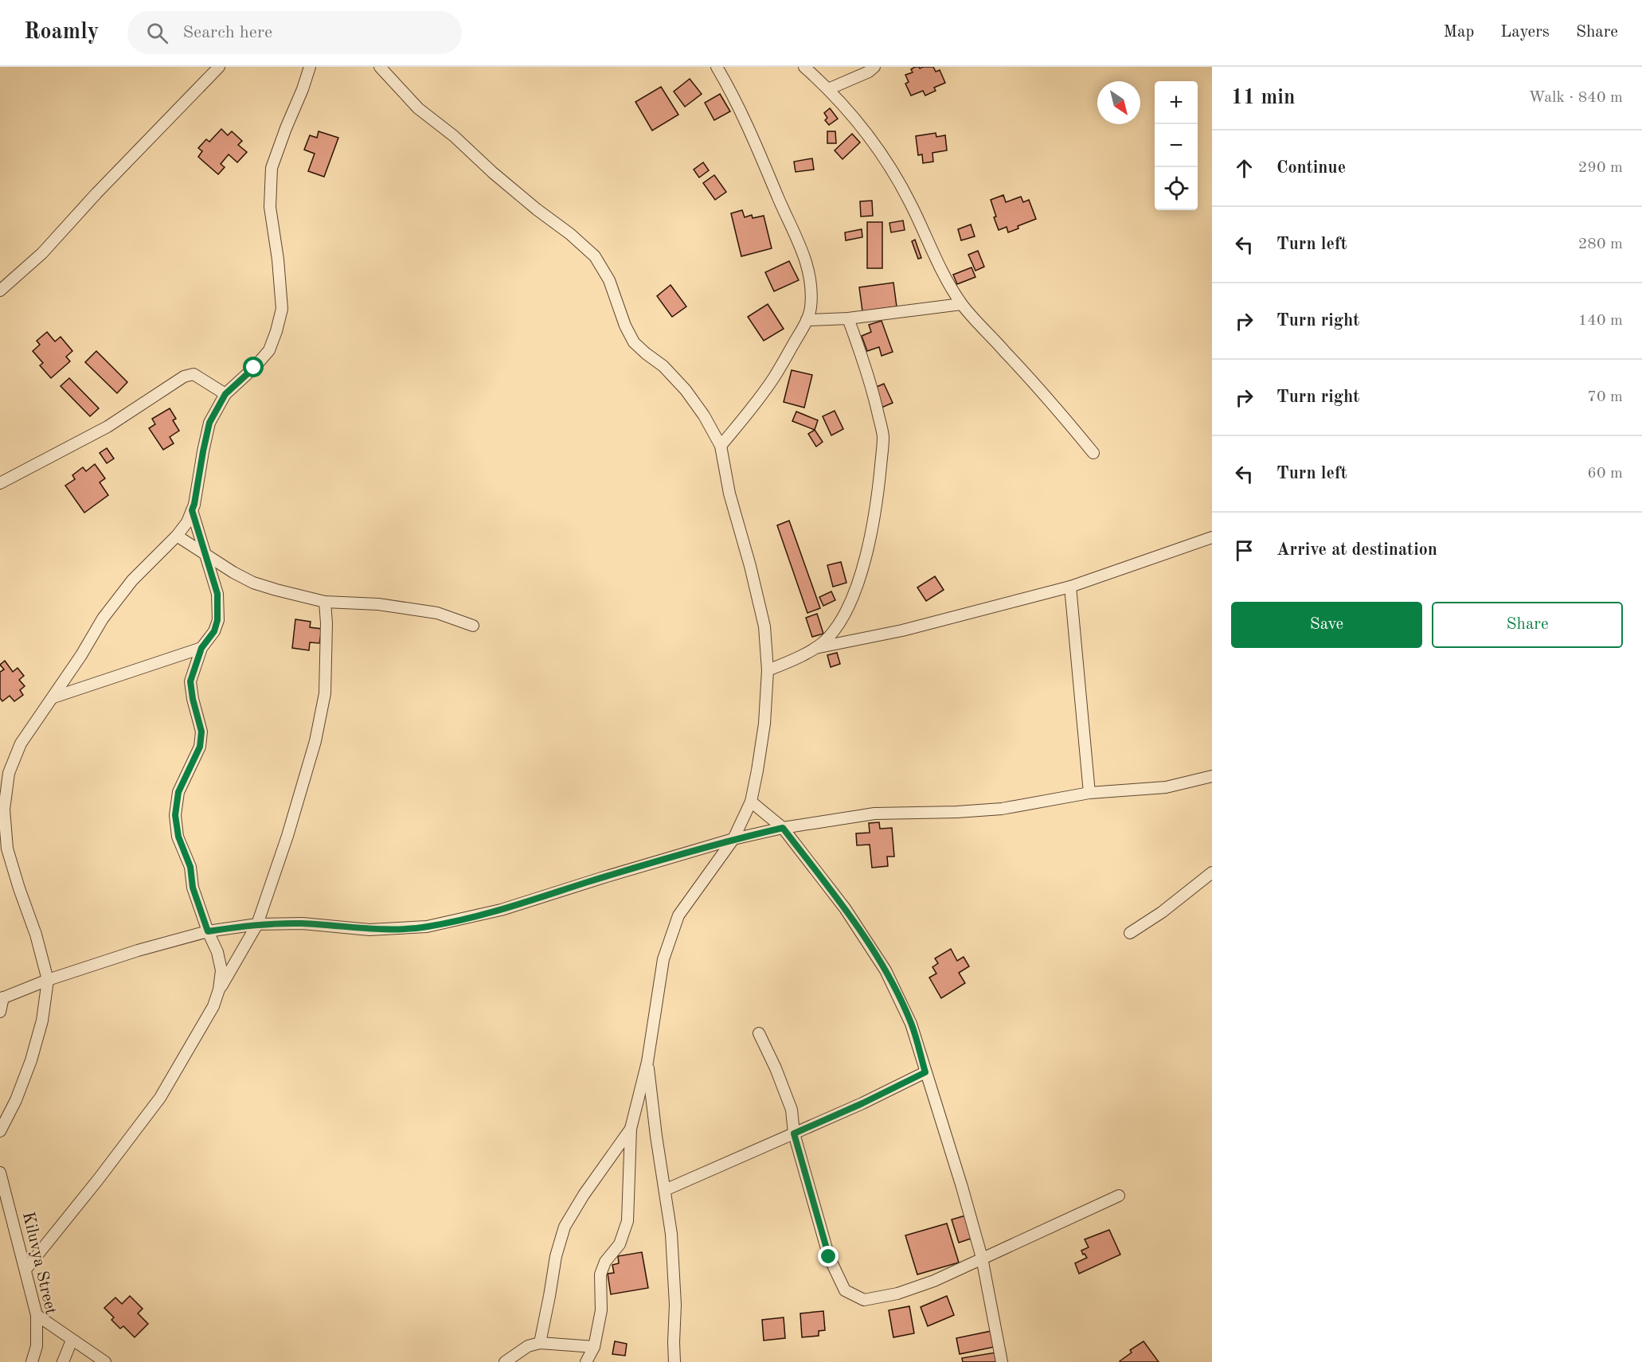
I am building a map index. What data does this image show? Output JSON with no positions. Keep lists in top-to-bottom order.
{
  "streets": {
    "street": ["Kiluvya Street"]
  },
  "north": "bottom right",
  "page": {
    "header": "Roamly",
    "search": "Search here",
    "nav": ["Map", "Layers", "Share"],
    "heading": ["11 min", "Walk · 840 m"],
    "map_buttons": ["+", "−"],
    "list": [
      ["Continue", "290 m"],
      ["Turn left", "280 m"],
      ["Turn right", "140 m"],
      ["Turn right", "70 m"],
      ["Turn left", "60 m"],
      "Arrive at destination"
    ],
    "buttons": ["Save", "Share"]
  }
}
